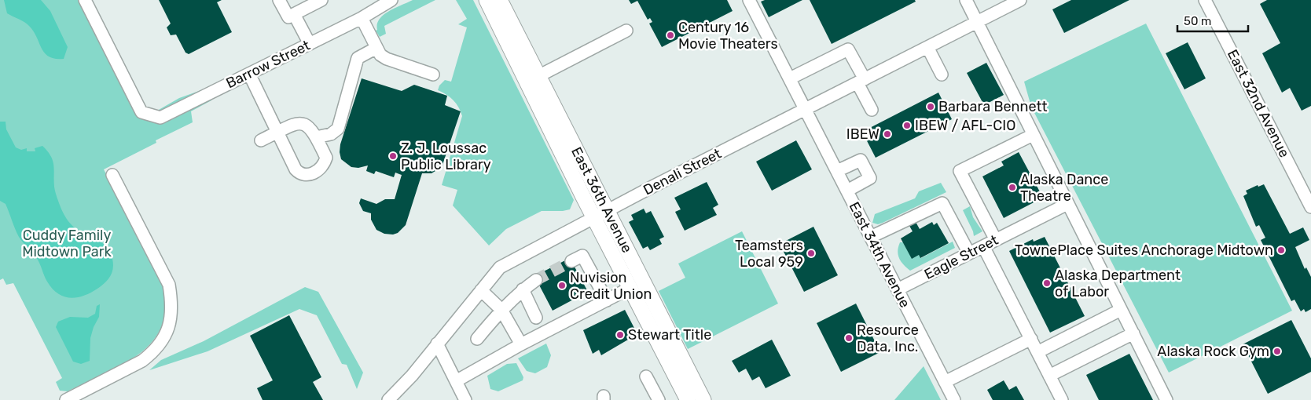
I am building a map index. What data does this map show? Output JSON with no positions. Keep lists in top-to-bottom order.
{
  "streets": {
    "main road": ["East 36th Avenue"],
    "street": [
      "Barrow Street",
      "East 32nd Avenue",
      "Denali Street",
      "East 34th Avenue",
      "Eagle Street"
    ]
  },
  "crossings": [
    ["Denali Street", "East 36th Avenue"],
    ["Denali Street", "East 34th Avenue"],
    ["East 34th Avenue", "Eagle Street"]
  ],
  "parks": ["Cuddy Family Midtown Park"],
  "places": [
    "Century 16 Movie Theaters",
    "Barbara Bennett",
    "IBEW / AFL-CIO",
    "IBEW",
    "Z. J. Loussac Public Library",
    "Alaska Dance Theatre",
    "TownePlace Suites Anchorage Midtown",
    "Teamsters Local 959",
    "Alaska Department of Labor",
    "Nuvision Credit Union",
    "Stewart Title",
    "Resource Data, Inc.",
    "Alaska Rock Gym"
  ],
  "scale_bar": "50 m"
}
